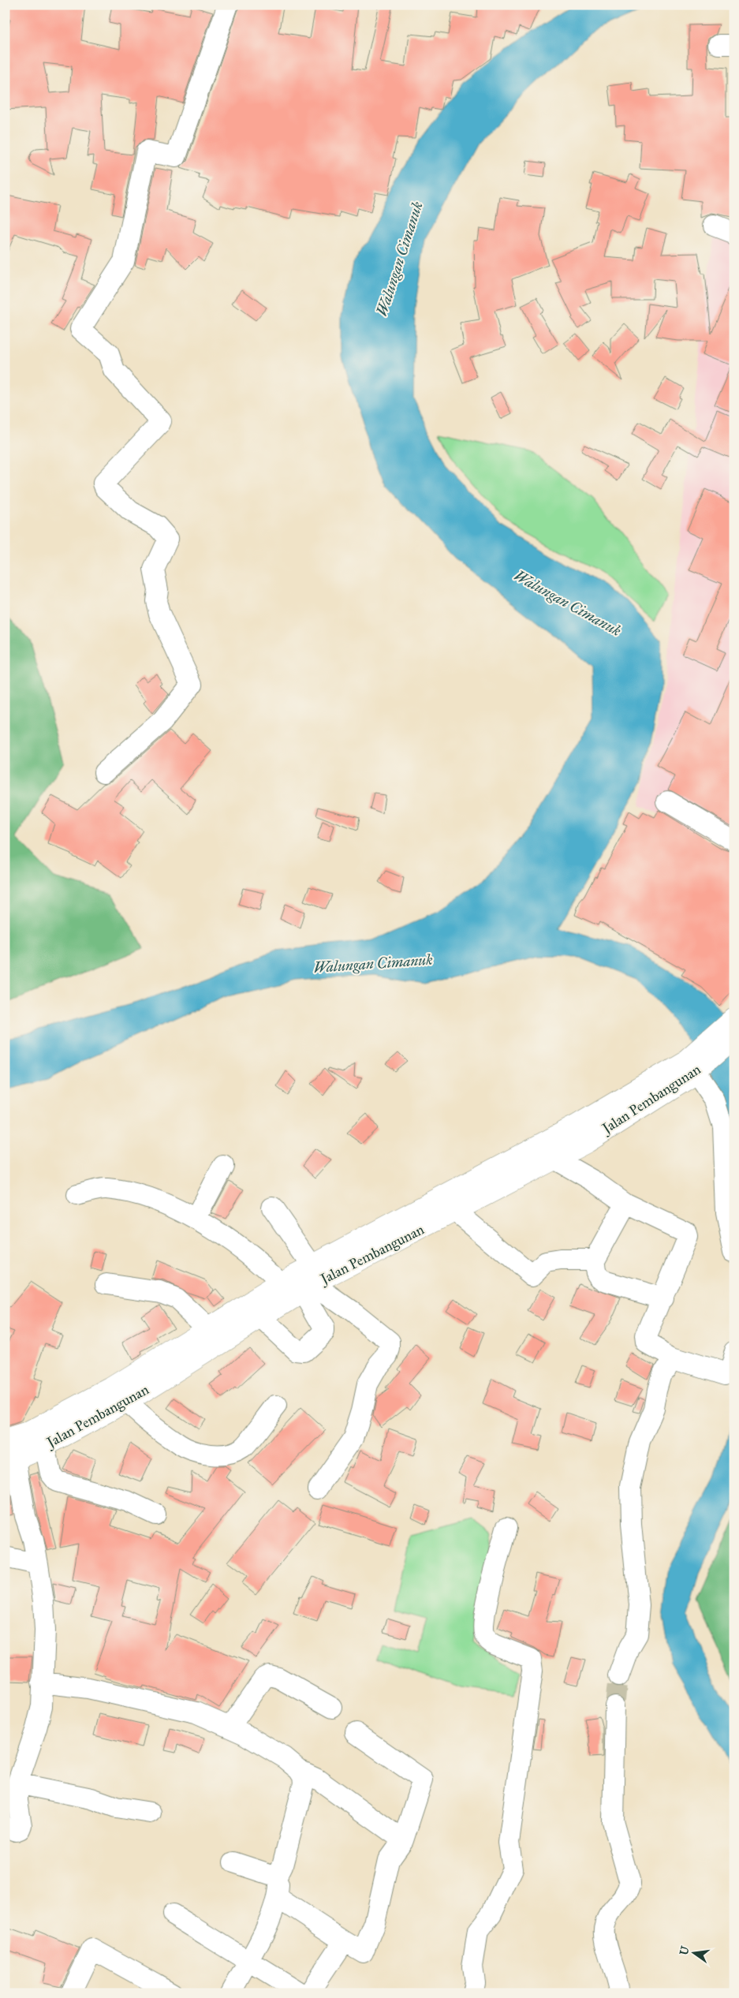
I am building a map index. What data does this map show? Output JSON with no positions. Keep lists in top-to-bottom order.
{
  "streets": {
    "main road": ["Jalan Pembangunan"]
  },
  "water": ["Walungan Cimanuk"],
  "north": "left"
}
